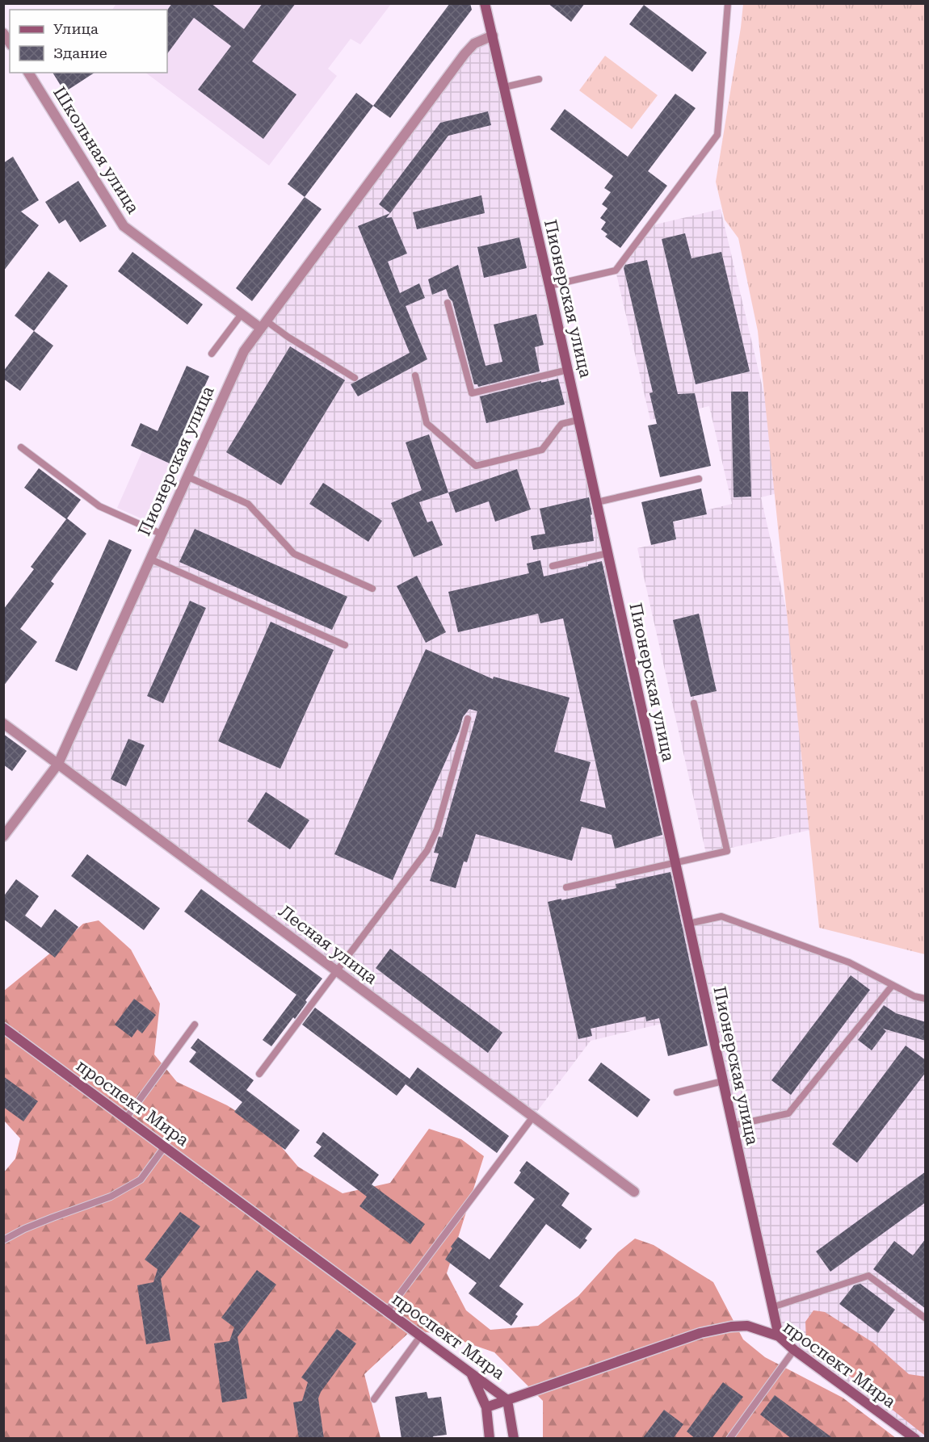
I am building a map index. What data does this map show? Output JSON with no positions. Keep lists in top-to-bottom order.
{
  "streets": {
    "street": [
      "Школьная улица",
      "Пионерская улица",
      "Лесная улица",
      "проспект Мира"
    ]
  },
  "crossings": [
    ["Школьная улица", "Пионерская улица"],
    ["Пионерская улица", "Лесная улица"],
    ["Пионерская улица", "проспект Мира"]
  ],
  "legend": ["Улица", "Здание"]
}
